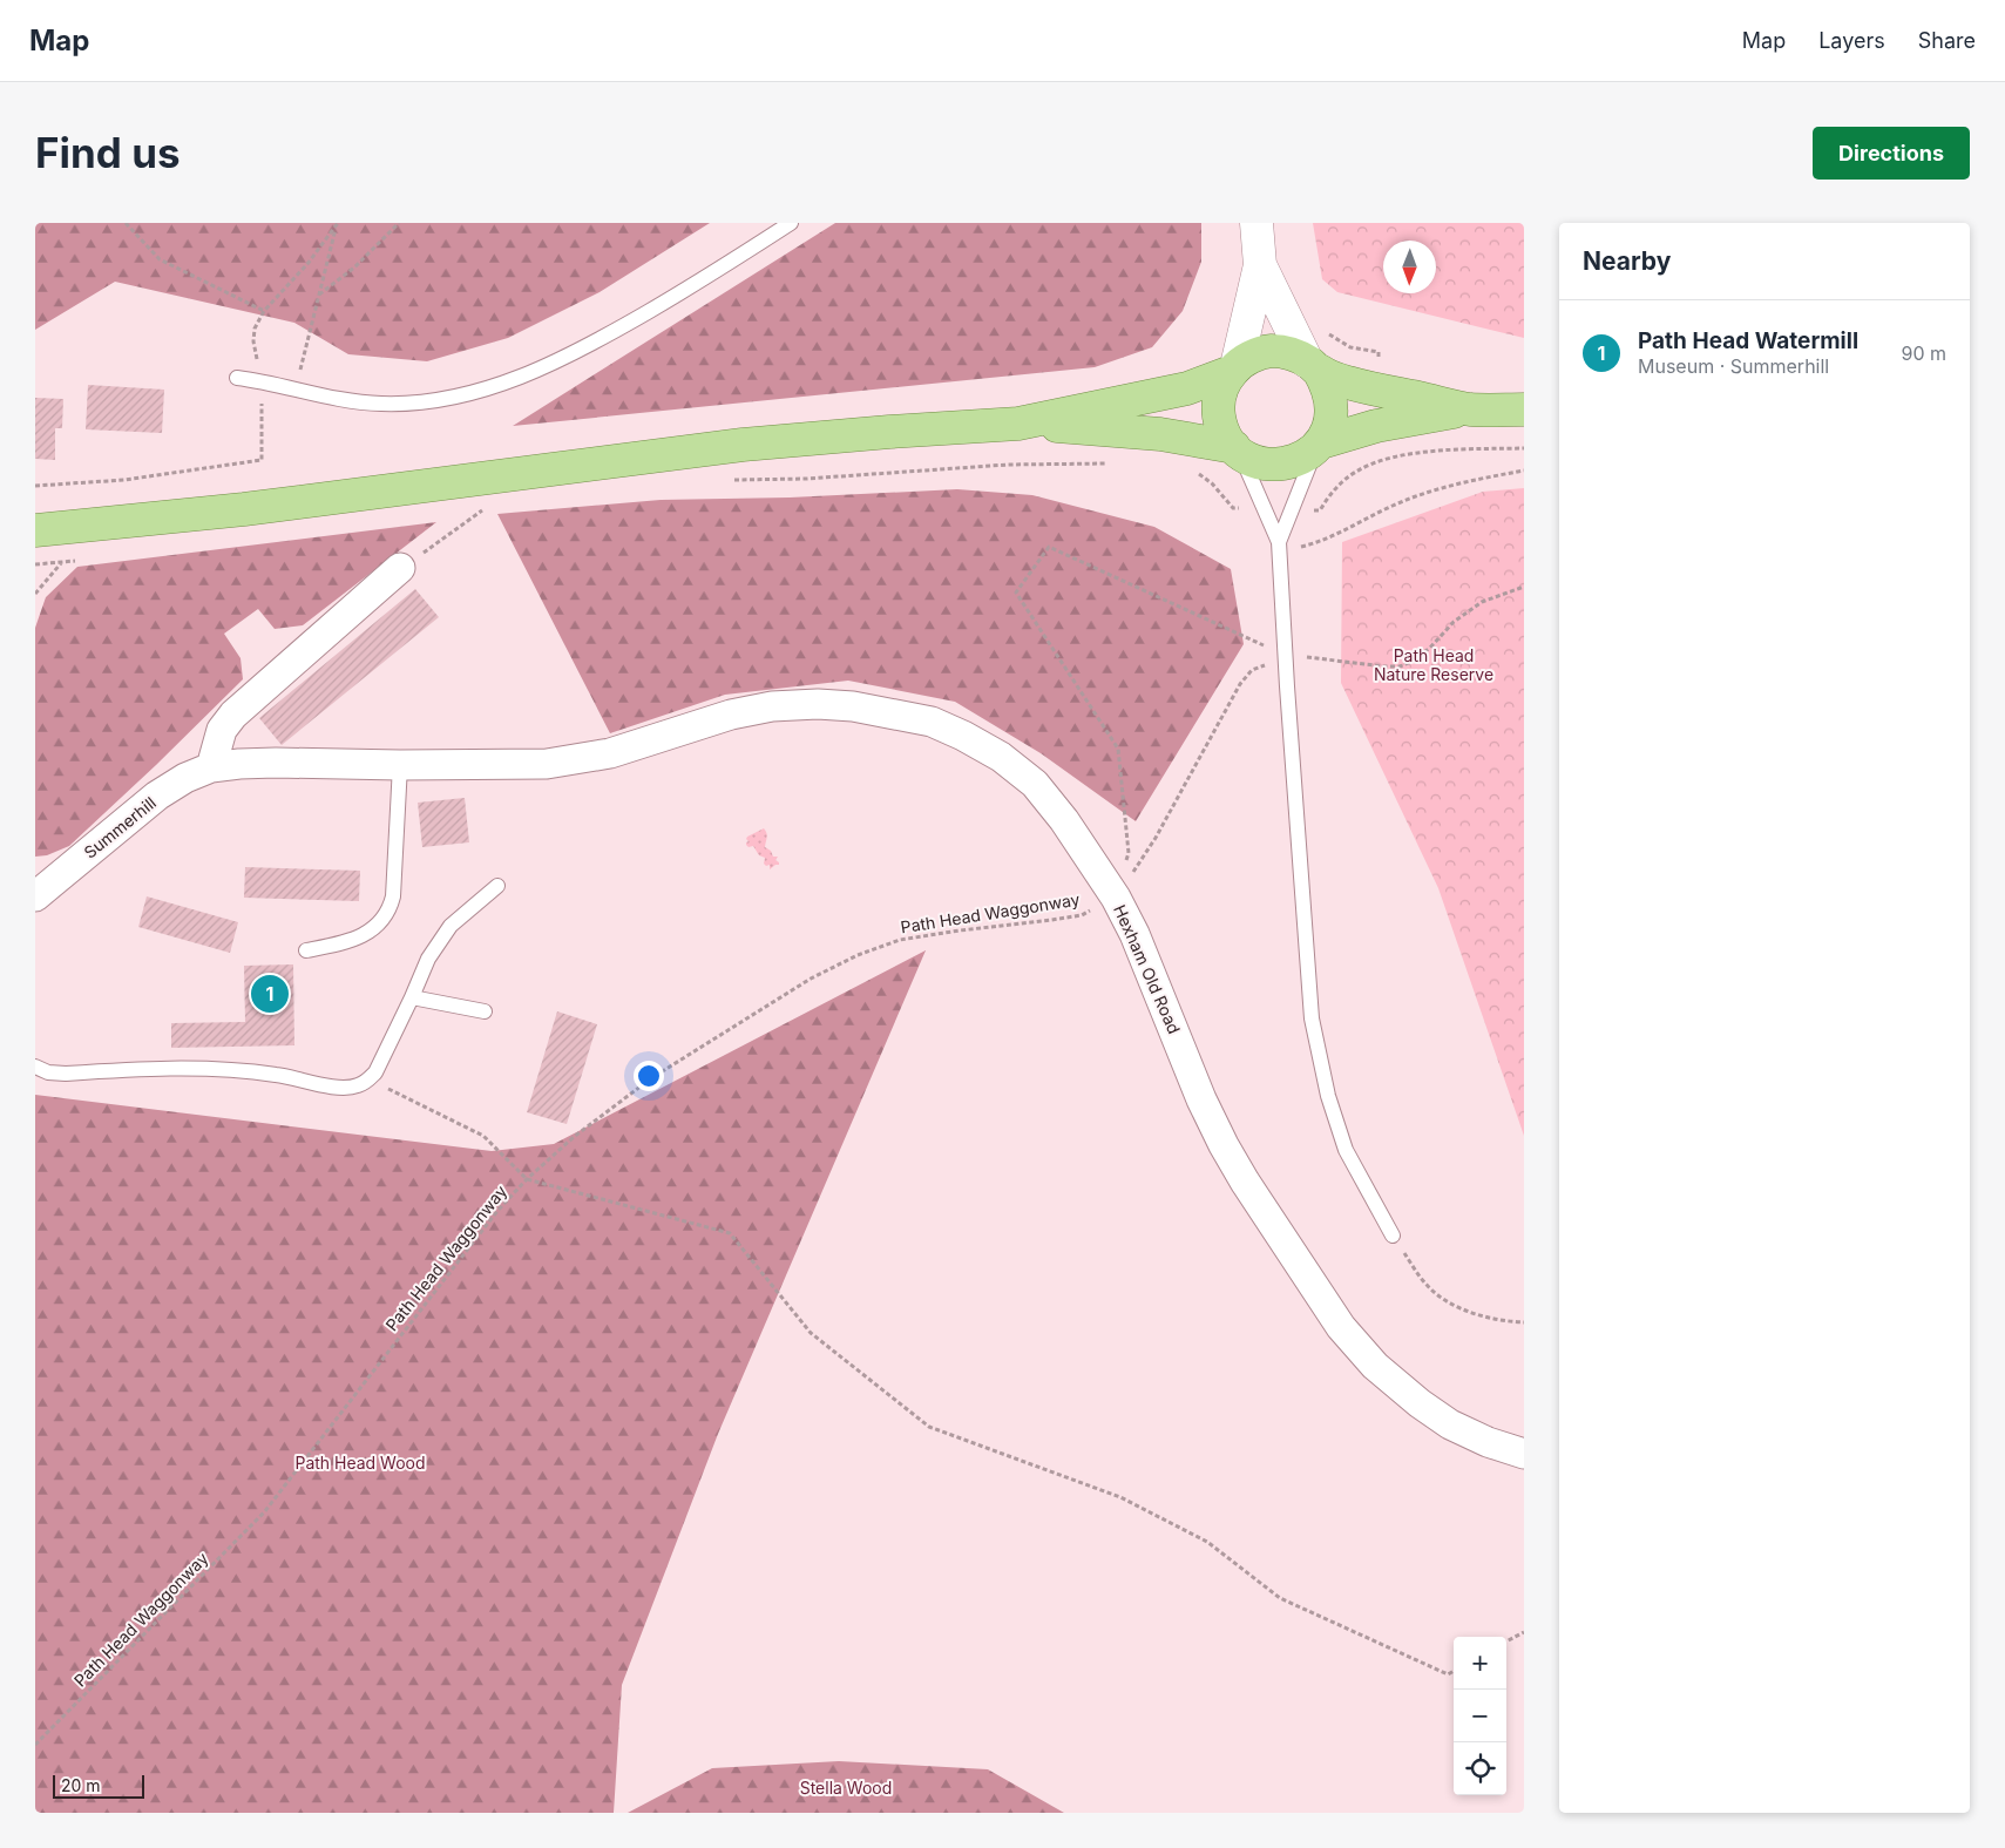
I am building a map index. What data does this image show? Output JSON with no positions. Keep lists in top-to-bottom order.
{
  "streets": {
    "street": ["Summerhill", "Hexham Old Road"],
    "path": ["Path Head Waggonway"]
  },
  "crossings": [
    ["Summerhill", "Hexham Old Road"],
    ["Path Head Waggonway", "Hexham Old Road"]
  ],
  "parks": ["Path Head Nature Reserve", "Path Head Wood", "Stella Wood"],
  "scale_bar": "20 m",
  "north": "bottom",
  "page": {
    "header": "Map",
    "nav": ["Map", "Layers", "Share"],
    "buttons": "Directions",
    "title": "Find us",
    "heading": "Nearby",
    "list": [
      {
        "mark": "1",
        "name": "Path Head Watermill",
        "note": "Museum · Summerhill",
        "value": "90 m"
      }
    ],
    "pins": "1",
    "map_buttons": ["+", "−"],
    "scale": "20 m"
  }
}
